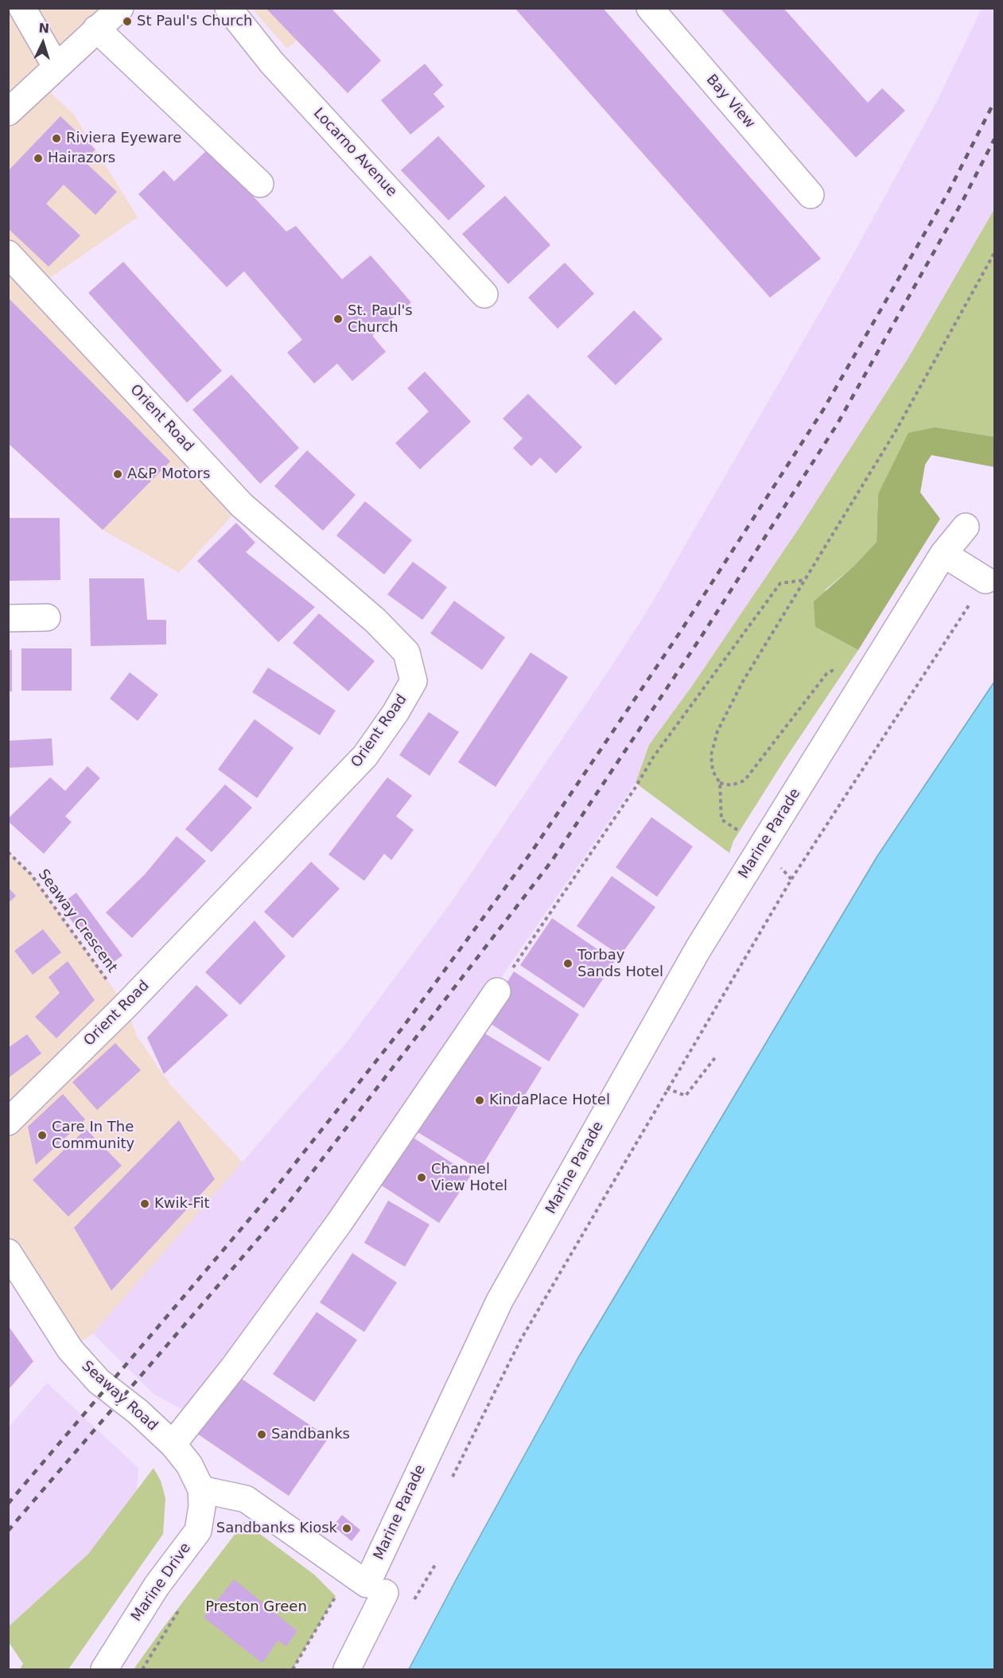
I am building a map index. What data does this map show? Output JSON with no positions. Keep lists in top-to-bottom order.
{
  "streets": {
    "street": [
      "Bay View",
      "Locarno Avenue",
      "Orient Road",
      "Marine Parade",
      "Seaway Road",
      "Marine Drive"
    ],
    "path": ["Seaway Crescent"]
  },
  "crossings": [
    ["Orient Road", "Seaway Crescent"],
    ["Marine Parade", "Seaway Road"],
    ["Marine Parade", "Marine Drive"],
    ["Seaway Road", "Marine Drive"]
  ],
  "parks": ["Preston Green"],
  "places": [
    "St Paul's Church",
    "Riviera Eyeware",
    "Hairazors",
    "St. Paul's Church",
    "A&P Motors",
    "Torbay Sands Hotel",
    "KindaPlace Hotel",
    "Care In The Community",
    "Channel View Hotel",
    "Kwik-Fit",
    "Sandbanks",
    "Sandbanks Kiosk"
  ],
  "north": "top"
}
